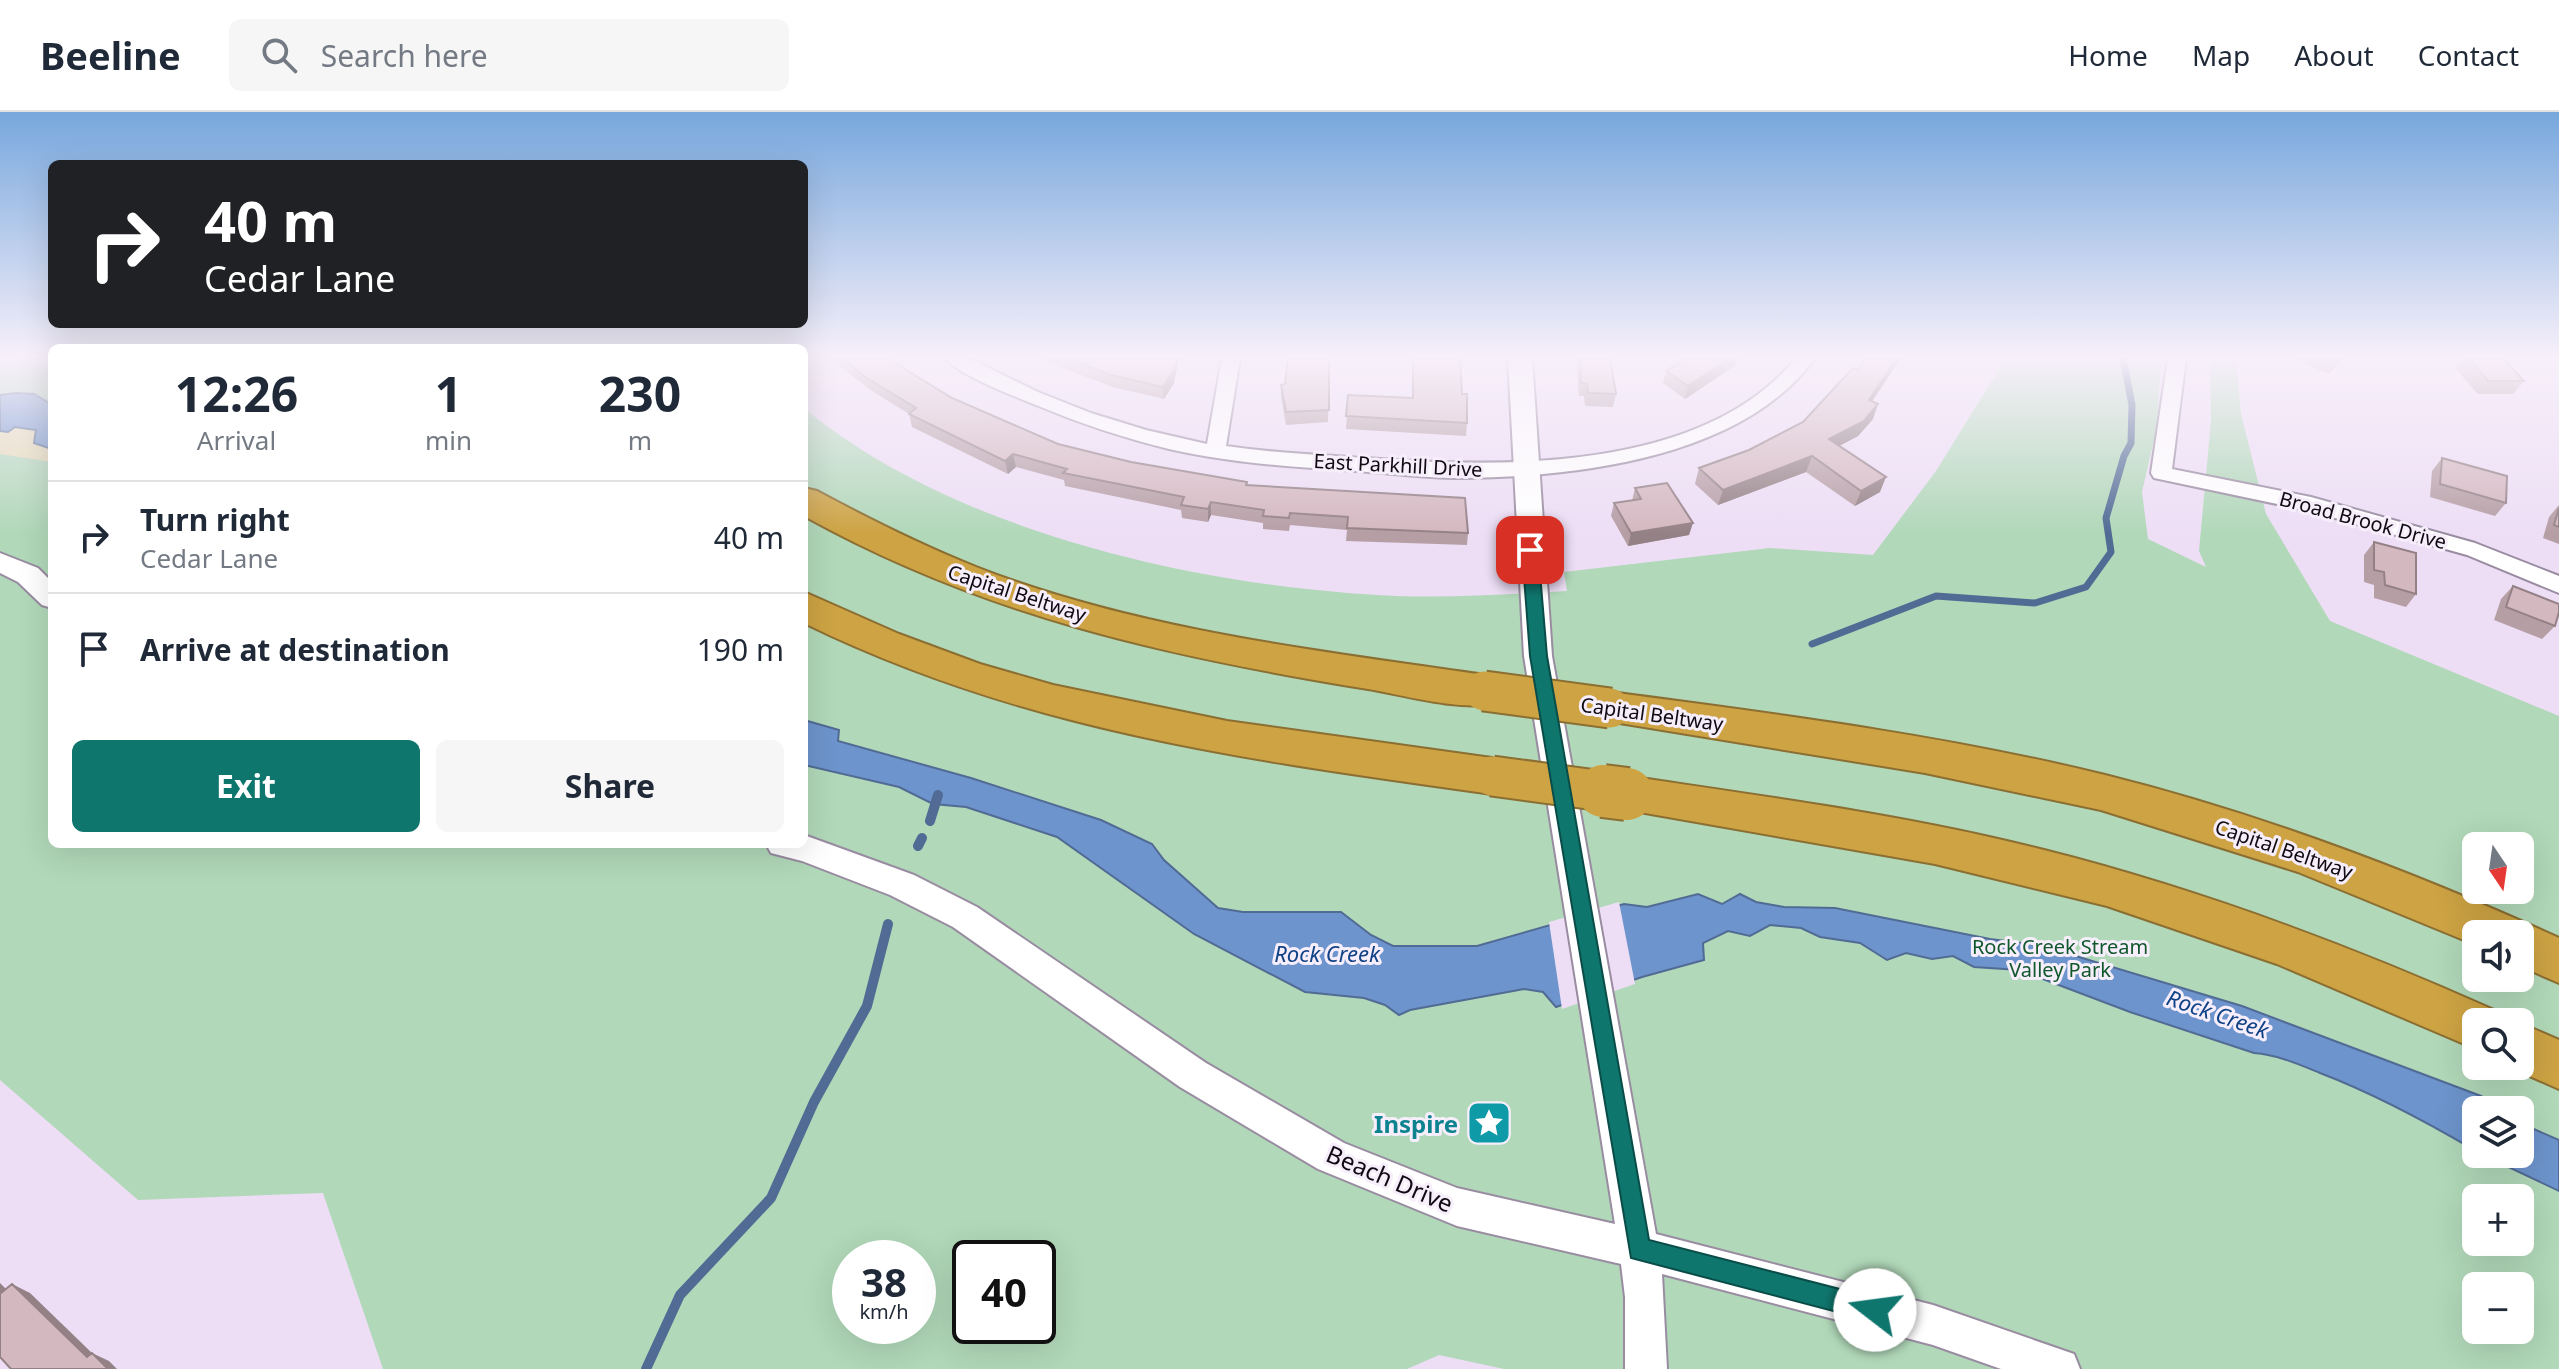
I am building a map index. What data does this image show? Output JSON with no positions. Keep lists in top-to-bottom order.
{
  "streets": {
    "highway": ["Capital Beltway"],
    "street": ["East Parkhill Drive", "Broad Brook Drive", "Beach Drive"]
  },
  "water": ["Rock Creek"],
  "parks": ["Rock Creek Stream Valley Park"],
  "places": {
    "place": ["Inspire"]
  },
  "north": "bottom",
  "page": {
    "header": "Beeline",
    "search": "Search here",
    "nav": [
      "Home",
      "Map",
      "About",
      "Contact"
    ],
    "turn": ["40 m", "Cedar Lane"],
    "eta": [
      "12:26",
      "Arrival",
      "1",
      "min",
      "230",
      "m"
    ],
    "list": [
      {
        "name": "Turn right",
        "note": "Cedar Lane",
        "value": "40 m"
      },
      {
        "name": "Arrive at destination",
        "value": "190 m"
      }
    ],
    "buttons": ["Exit", "Share"],
    "map_buttons": ["+", "−"],
    "speed": "38 km/h",
    "limit": "40"
  }
}
